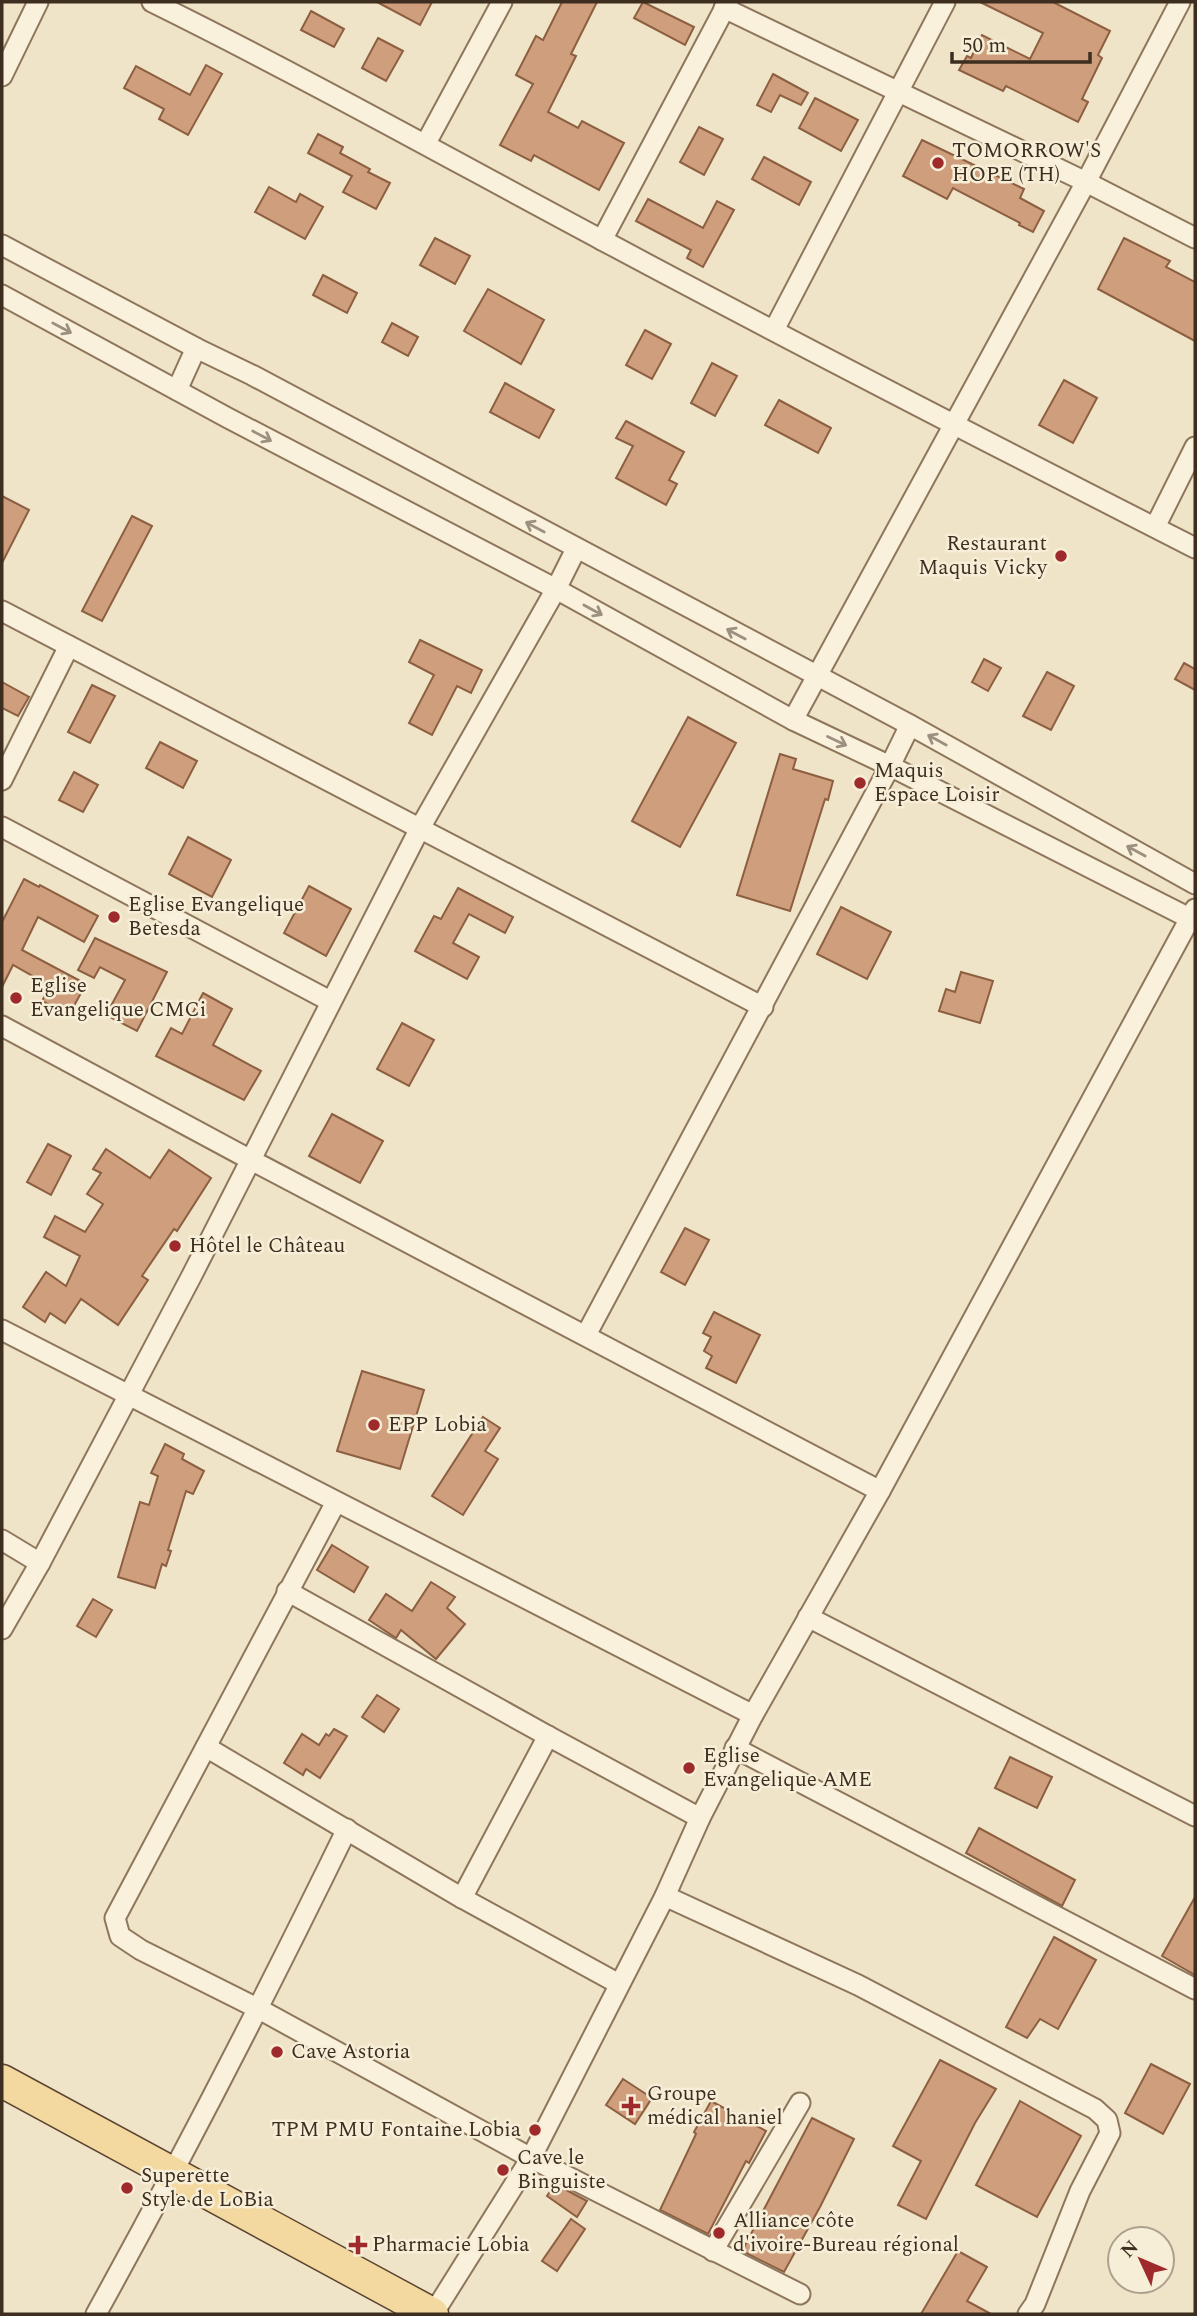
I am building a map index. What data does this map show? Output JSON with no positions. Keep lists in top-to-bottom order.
{
  "places": {
    "other": [
      "TOMORROW'S HOPE (TH)",
      "Restaurant Maquis Vicky",
      "Maquis Espace Loisir",
      "Eglise Evangelique Betesda",
      "Eglise Evangelique CMCi",
      "Hôtel le Château",
      "EPP Lobia",
      "Eglise Evangelique AME",
      "Cave Astoria",
      "TPM PMU Fontaine Lobia",
      "Cave le Binguiste",
      "Superette Style de LoBia",
      "Alliance côte d'ivoire-Bureau régional"
    ],
    "health": ["Groupe médical haniel", "Pharmacie Lobia"]
  },
  "scale_bar": "50 m",
  "north": "top left"
}
